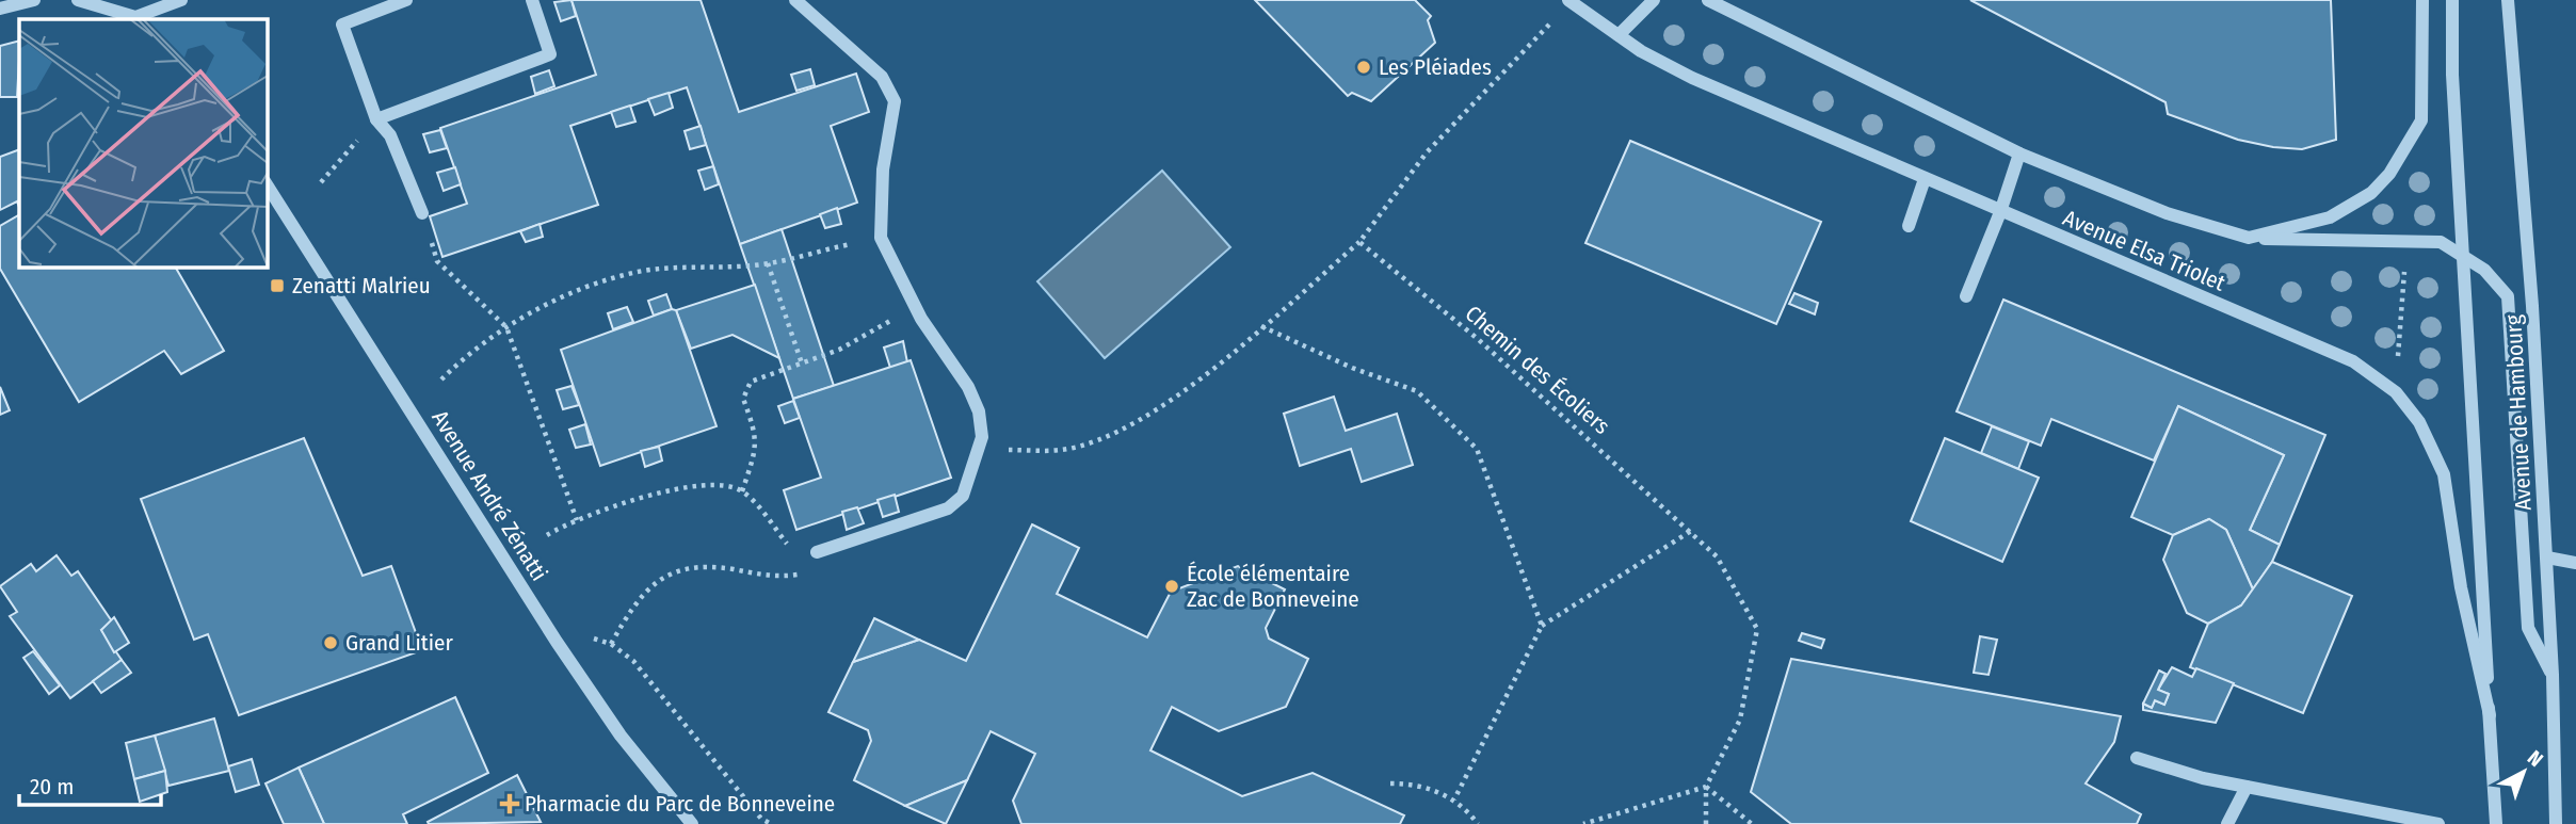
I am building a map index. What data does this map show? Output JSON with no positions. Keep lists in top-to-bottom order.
{
  "streets": {
    "street": ["Avenue Elsa Triolet", "Avenue de Hambourg", "Avenue André Zénatti"],
    "path": ["Chemin des Écoliers"]
  },
  "crossings": [
    ["Avenue Elsa Triolet", "Avenue de Hambourg"]
  ],
  "places": {
    "other": ["Les Pléiades", "École élémentaire Zac de Bonneveine", "Grand Litier"],
    "transit": ["Zenatti Malrieu"],
    "health": ["Pharmacie du Parc de Bonneveine"]
  },
  "scale_bar": "20 m",
  "north": "top right"
}
